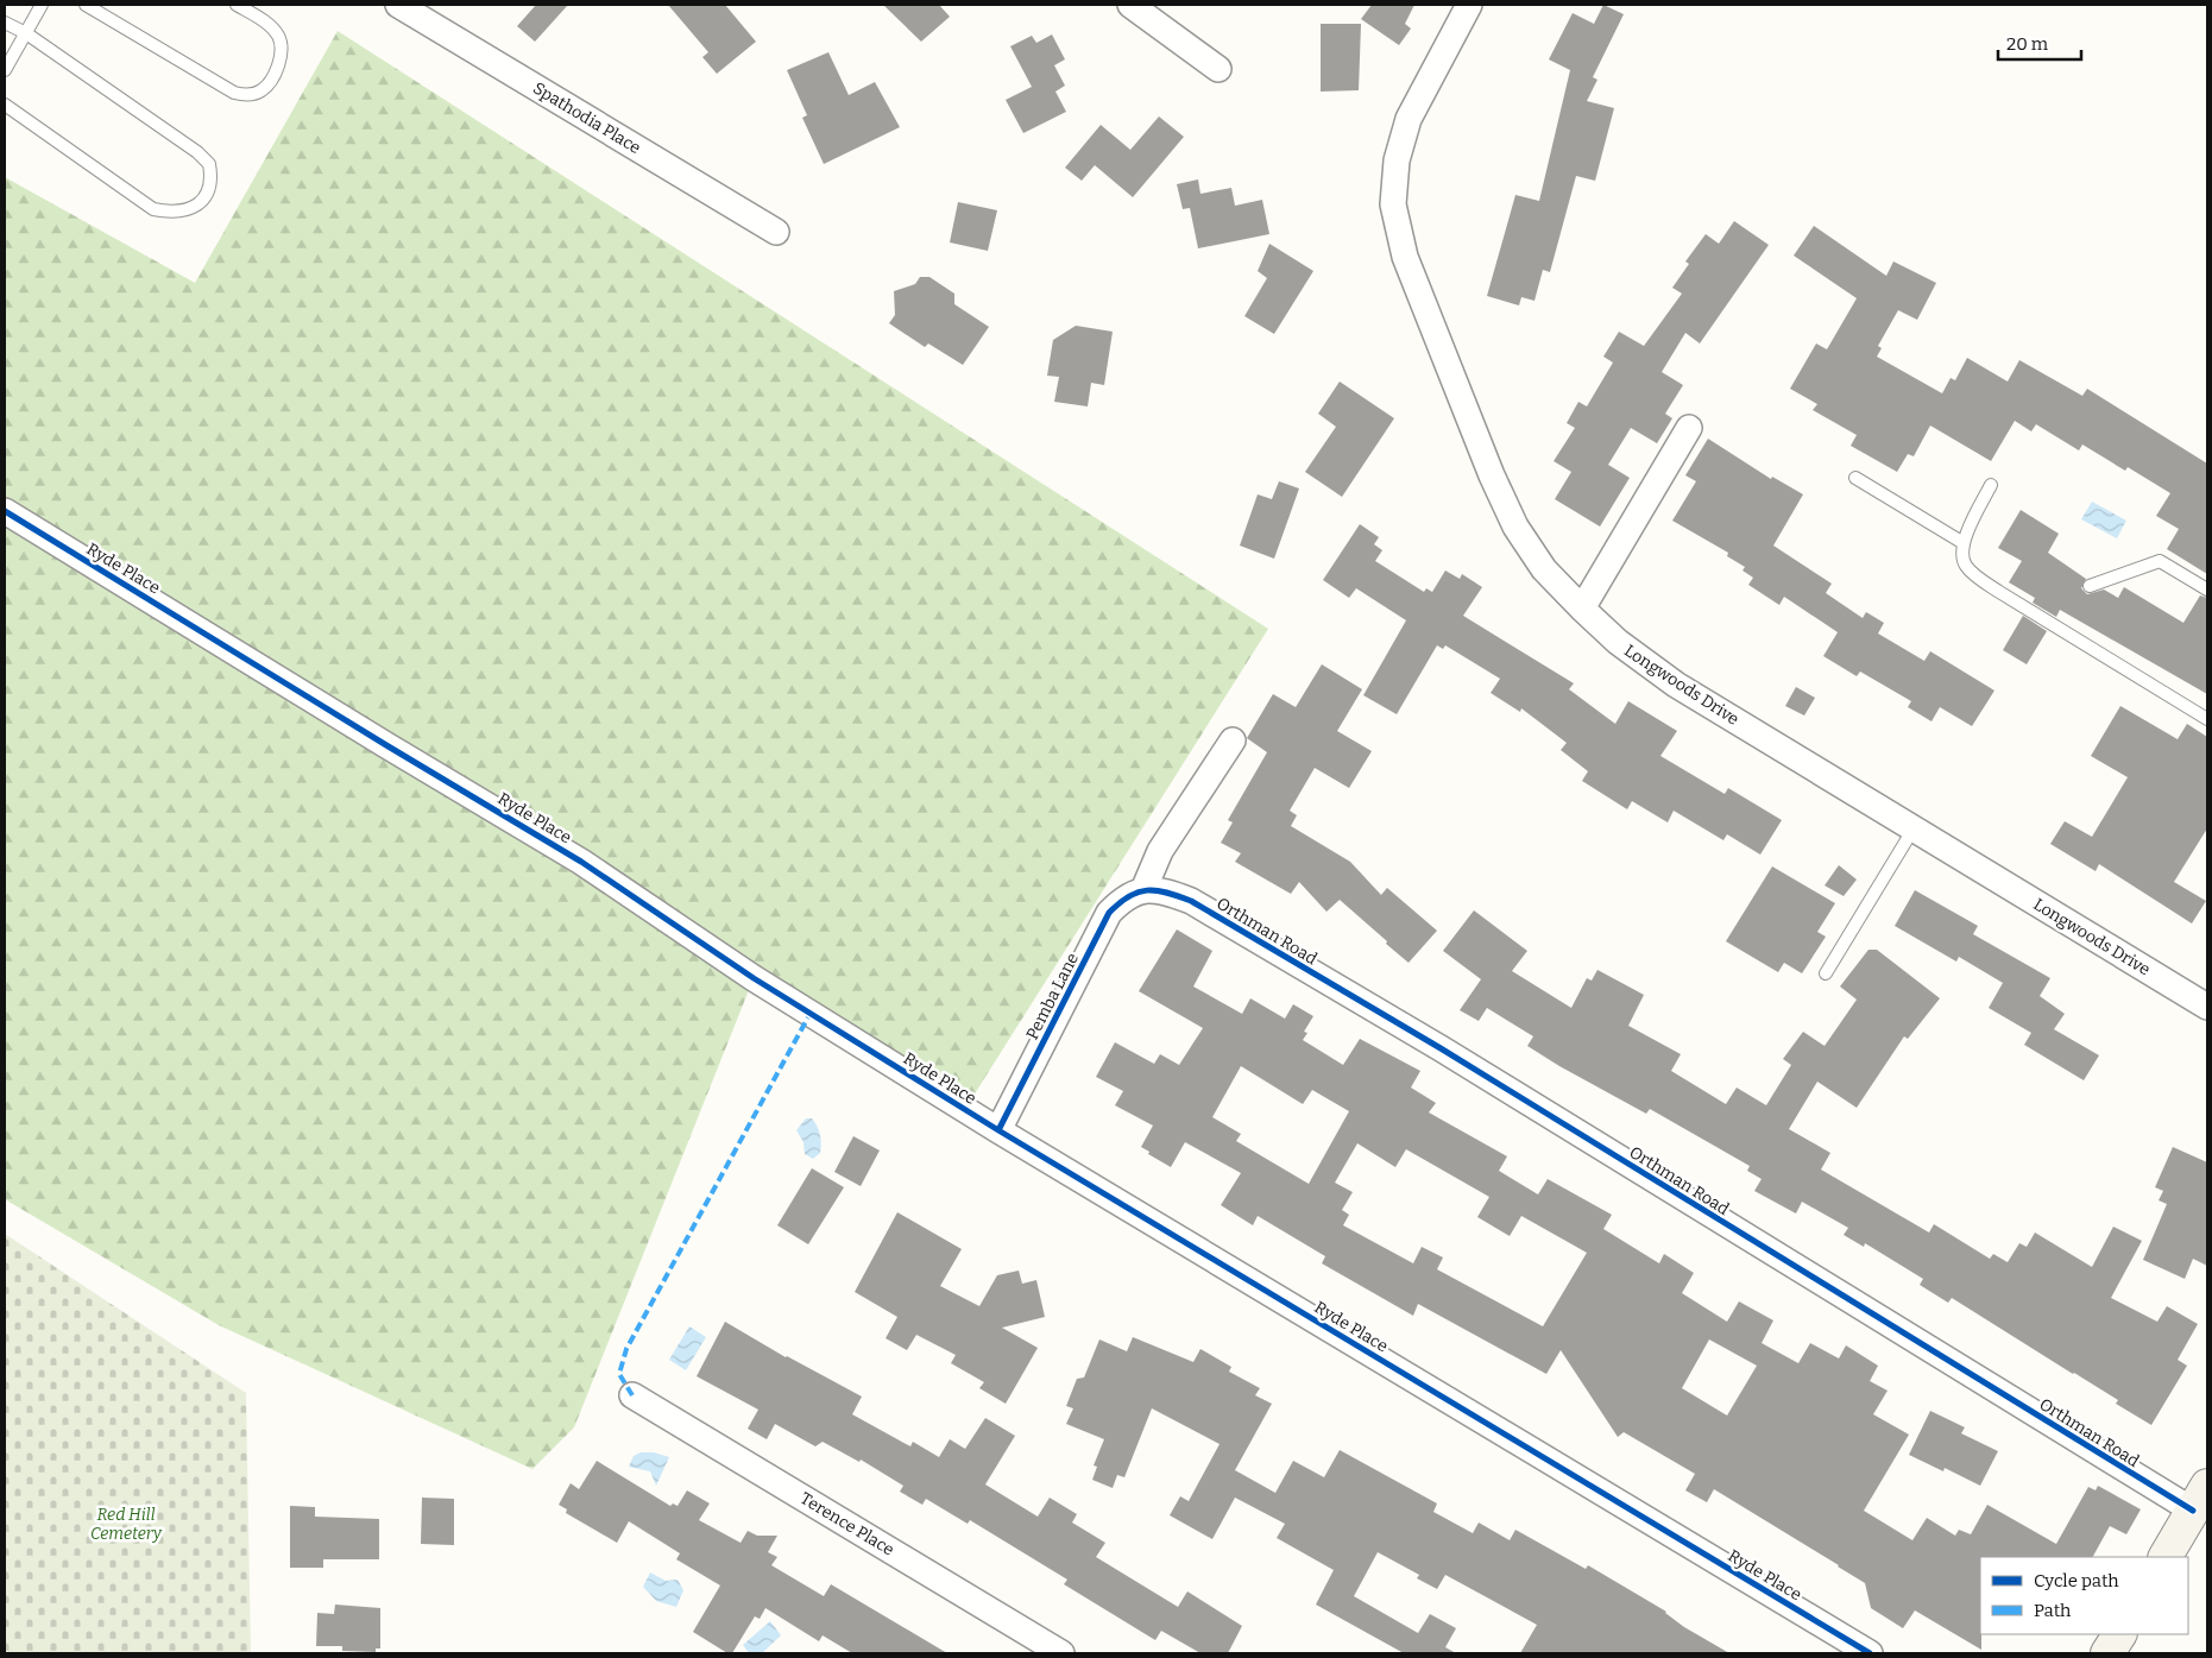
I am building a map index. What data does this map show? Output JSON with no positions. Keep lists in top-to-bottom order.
{
  "streets": {
    "street": [
      "Spathodia Place",
      "Ryde Place",
      "Longwoods Drive",
      "Orthman Road",
      "Pemba Lane",
      "Terence Place"
    ]
  },
  "crossings": [
    ["Ryde Place", "Pemba Lane"],
    ["Orthman Road", "Pemba Lane"]
  ],
  "parks": ["Red Hill Cemetery"],
  "legend": ["Cycle path", "Path"],
  "scale_bar": "20 m"
}
